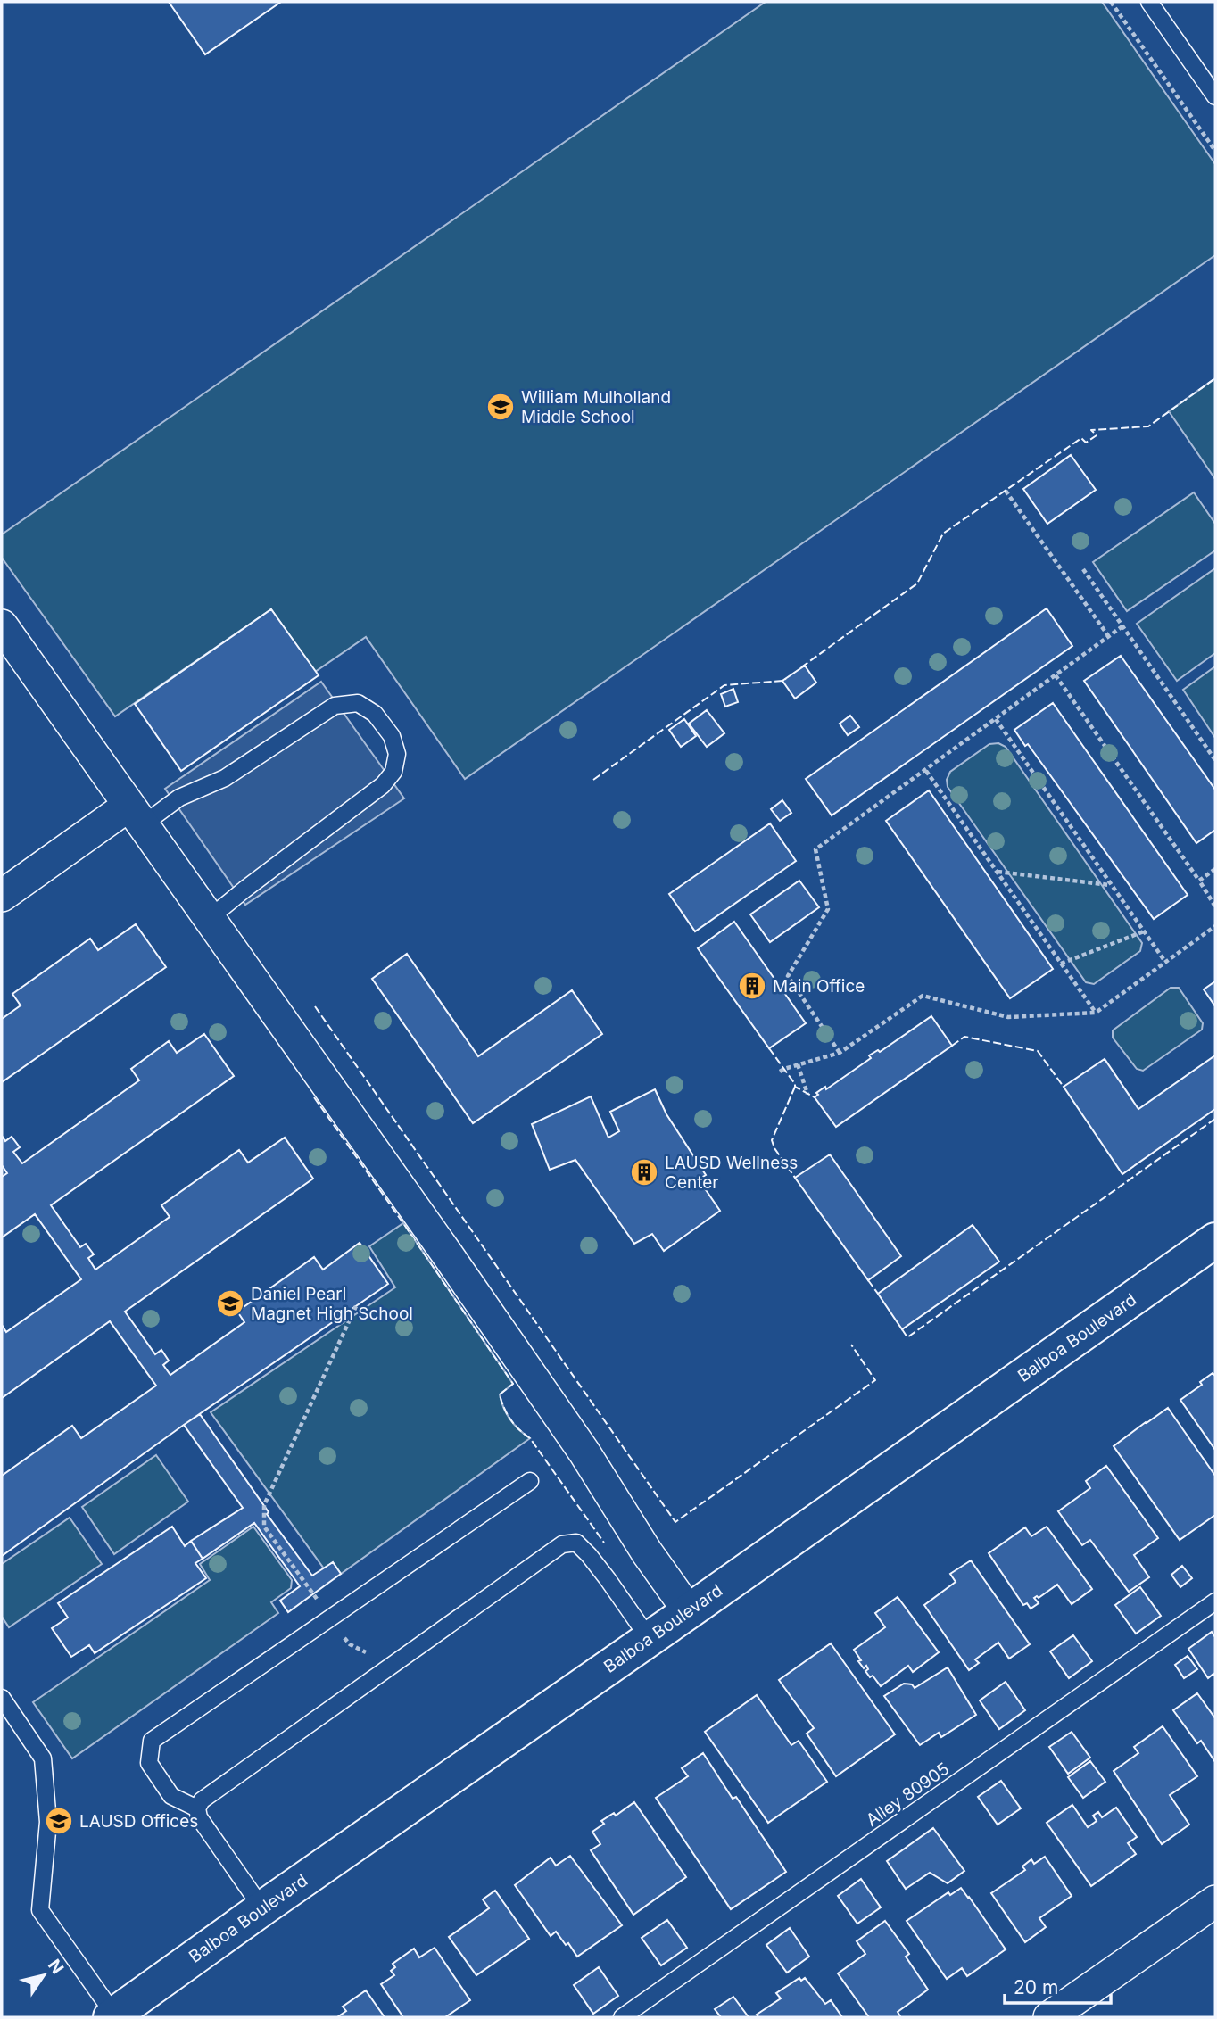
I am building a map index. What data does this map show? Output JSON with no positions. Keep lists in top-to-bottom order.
{
  "streets": {
    "main road": ["Balboa Boulevard"],
    "lane": ["Alley 80905"]
  },
  "places": {
    "school or university": ["William Mulholland Middle School", "Daniel Pearl Magnet High School", "LAUSD Offices"],
    "building": ["Main Office", "LAUSD Wellness Center"]
  },
  "scale_bar": "20 m",
  "north": "top right"
}
